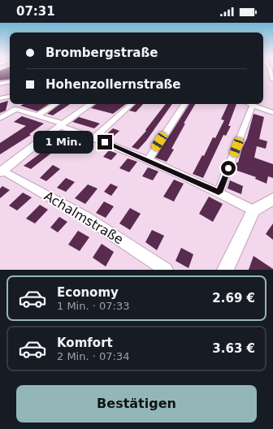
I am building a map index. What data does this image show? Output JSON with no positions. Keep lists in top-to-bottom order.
{
  "streets": {
    "street": ["Achalmstraße"]
  },
  "page": {
    "status": "07:31",
    "banner": ["Brombergstraße", "Hohenzollernstraße"],
    "bubble": "1 Min.",
    "list": [
      {
        "name": "Economy",
        "note": "1 Min. · 07:33",
        "value": "2.69 €"
      },
      {
        "name": "Komfort",
        "note": "2 Min. · 07:34",
        "value": "3.63 €"
      }
    ],
    "buttons": "Bestätigen"
  }
}
